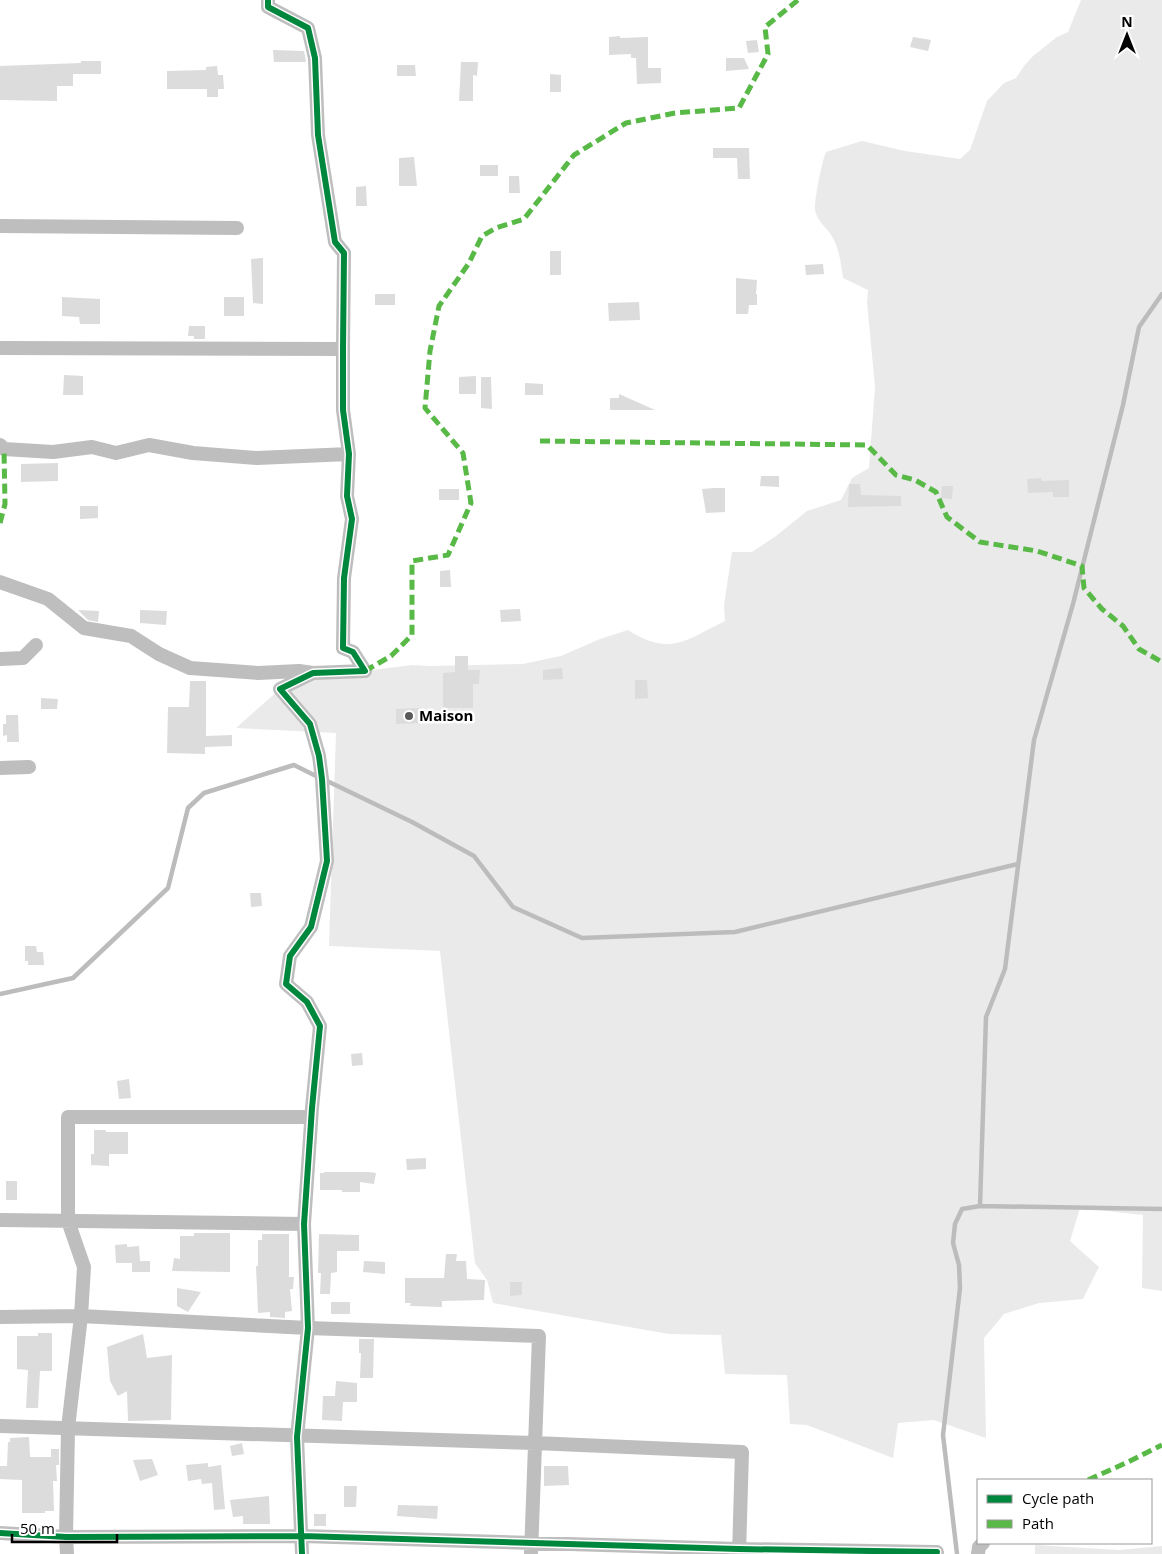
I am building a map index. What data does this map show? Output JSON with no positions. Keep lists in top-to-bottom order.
{
  "places": ["Maison"],
  "legend": ["Cycle path", "Path"],
  "scale_bar": "50 m",
  "north": "top"
}
